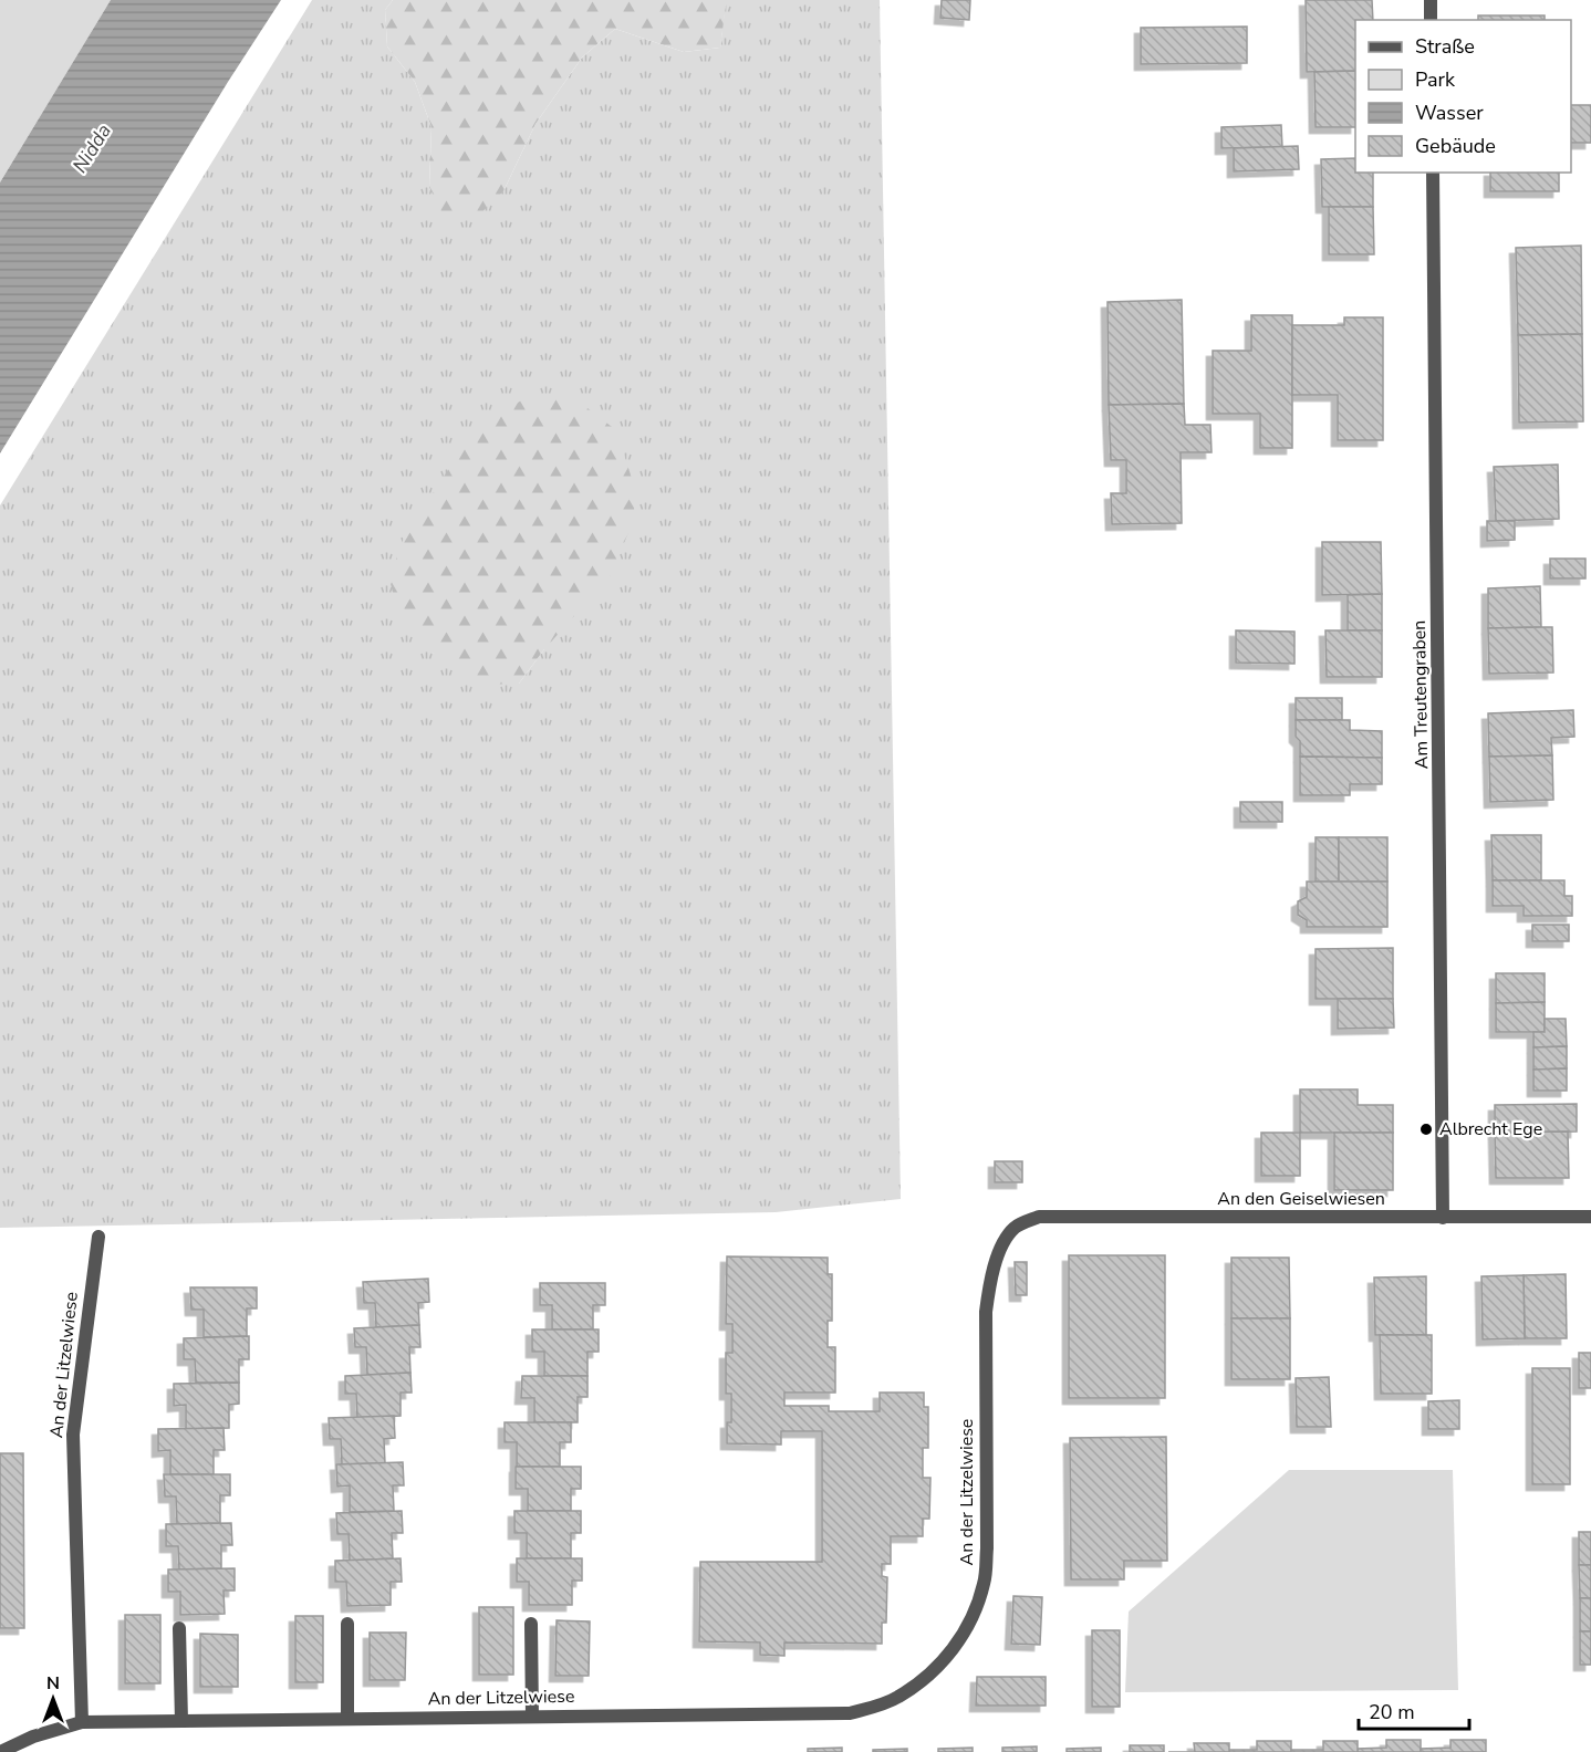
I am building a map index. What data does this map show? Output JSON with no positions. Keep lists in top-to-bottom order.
{
  "streets": {
    "street": ["Am Treutengraben", "An den Geiselwiesen", "An der Litzelwiese"]
  },
  "crossings": [
    ["Am Treutengraben", "An den Geiselwiesen"],
    ["An den Geiselwiesen", "An der Litzelwiese"]
  ],
  "water": ["Nidda"],
  "places": ["Albrecht Ege"],
  "legend": [
    "Straße",
    "Park",
    "Wasser",
    "Gebäude"
  ],
  "scale_bar": "20 m",
  "north": "top"
}
